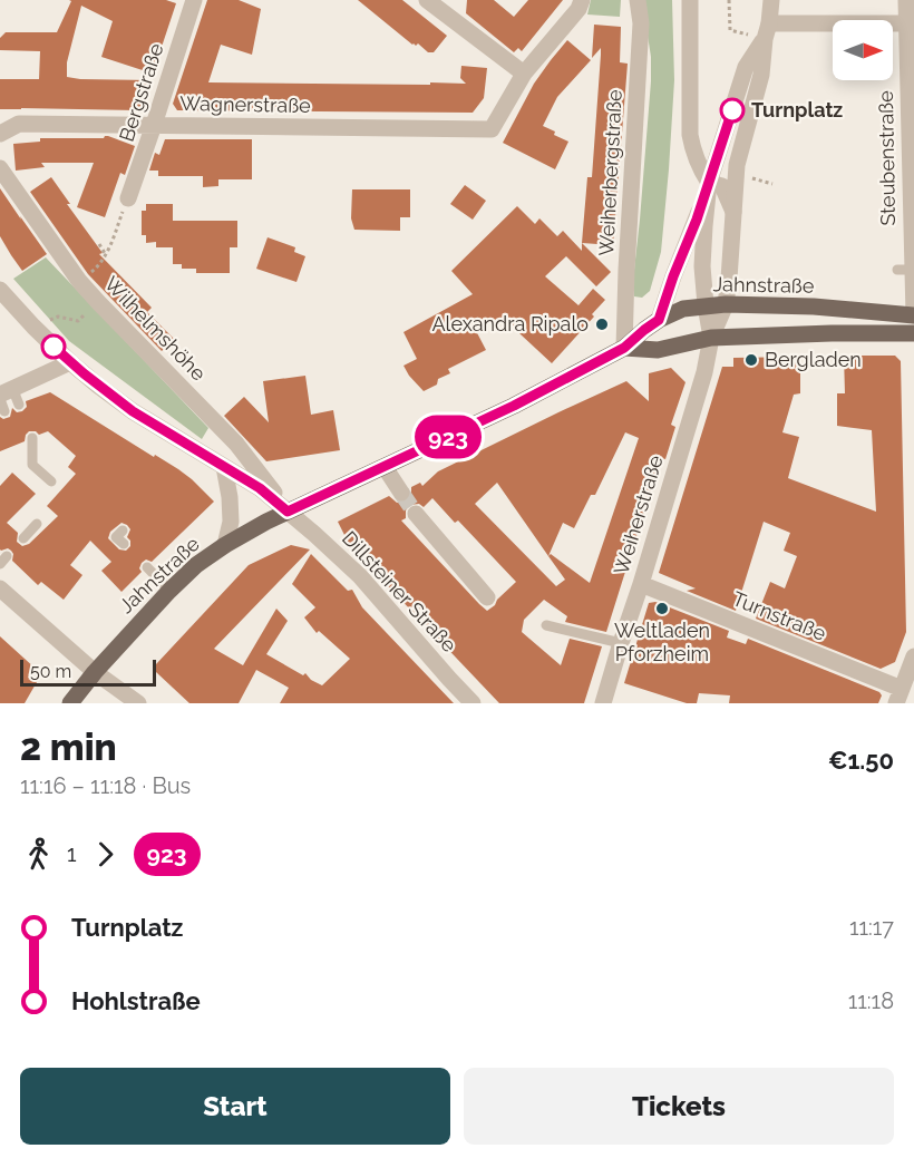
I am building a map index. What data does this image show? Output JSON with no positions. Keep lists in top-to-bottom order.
{
  "streets": {
    "main road": ["Jahnstraße"],
    "street": [
      "Bergstraße",
      "Wagnerstraße",
      "Steubenstraße",
      "Weiherbergstraße",
      "Wilhelmshöhe",
      "Weiherstraße",
      "Dillsteiner Straße",
      "Turnstraße"
    ]
  },
  "crossings": [
    ["Bergstraße", "Wagnerstraße"],
    ["Steubenstraße", "Jahnstraße"],
    ["Weiherbergstraße", "Jahnstraße"],
    ["Jahnstraße", "Wilhelmshöhe"],
    ["Jahnstraße", "Dillsteiner Straße"],
    ["Wilhelmshöhe", "Dillsteiner Straße"],
    ["Weiherstraße", "Turnstraße"]
  ],
  "places": [
    "Turnplatz",
    "Alexandra Ripalo",
    "Bergladen",
    "Weltladen Pforzheim"
  ],
  "lines": ["bus line 923"],
  "scale_bar": "50 m",
  "north": "right",
  "page": {
    "on_map": "923",
    "scale": "50 m",
    "heading": ["2 min", "11:16 – 11:18 · Bus", "€1.50"],
    "legs": ["1", "923"],
    "list": [
      {
        "name": "Turnplatz",
        "value": "11:17"
      },
      {
        "name": "Hohlstraße",
        "value": "11:18"
      }
    ],
    "buttons": ["Start", "Tickets"]
  }
}
